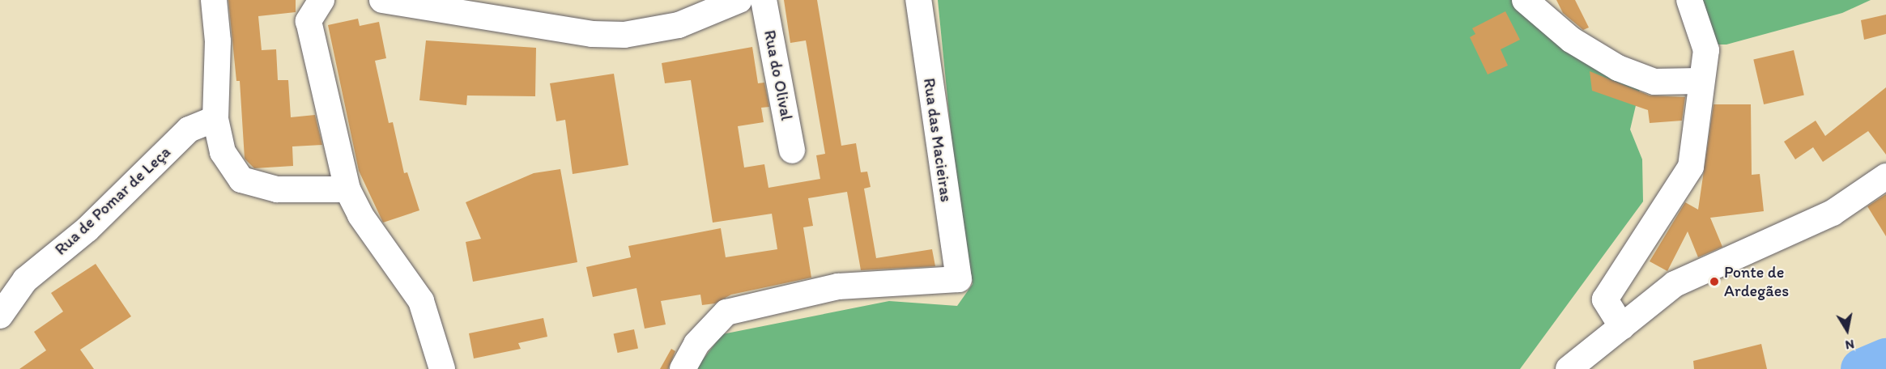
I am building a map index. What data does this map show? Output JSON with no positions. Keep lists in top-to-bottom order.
{
  "streets": {
    "street": ["Rua do Olival", "Rua das Macieiras", "Rua de Pomar de Leça"]
  },
  "places": ["Ponte de Ardegães"],
  "north": "bottom"
}
